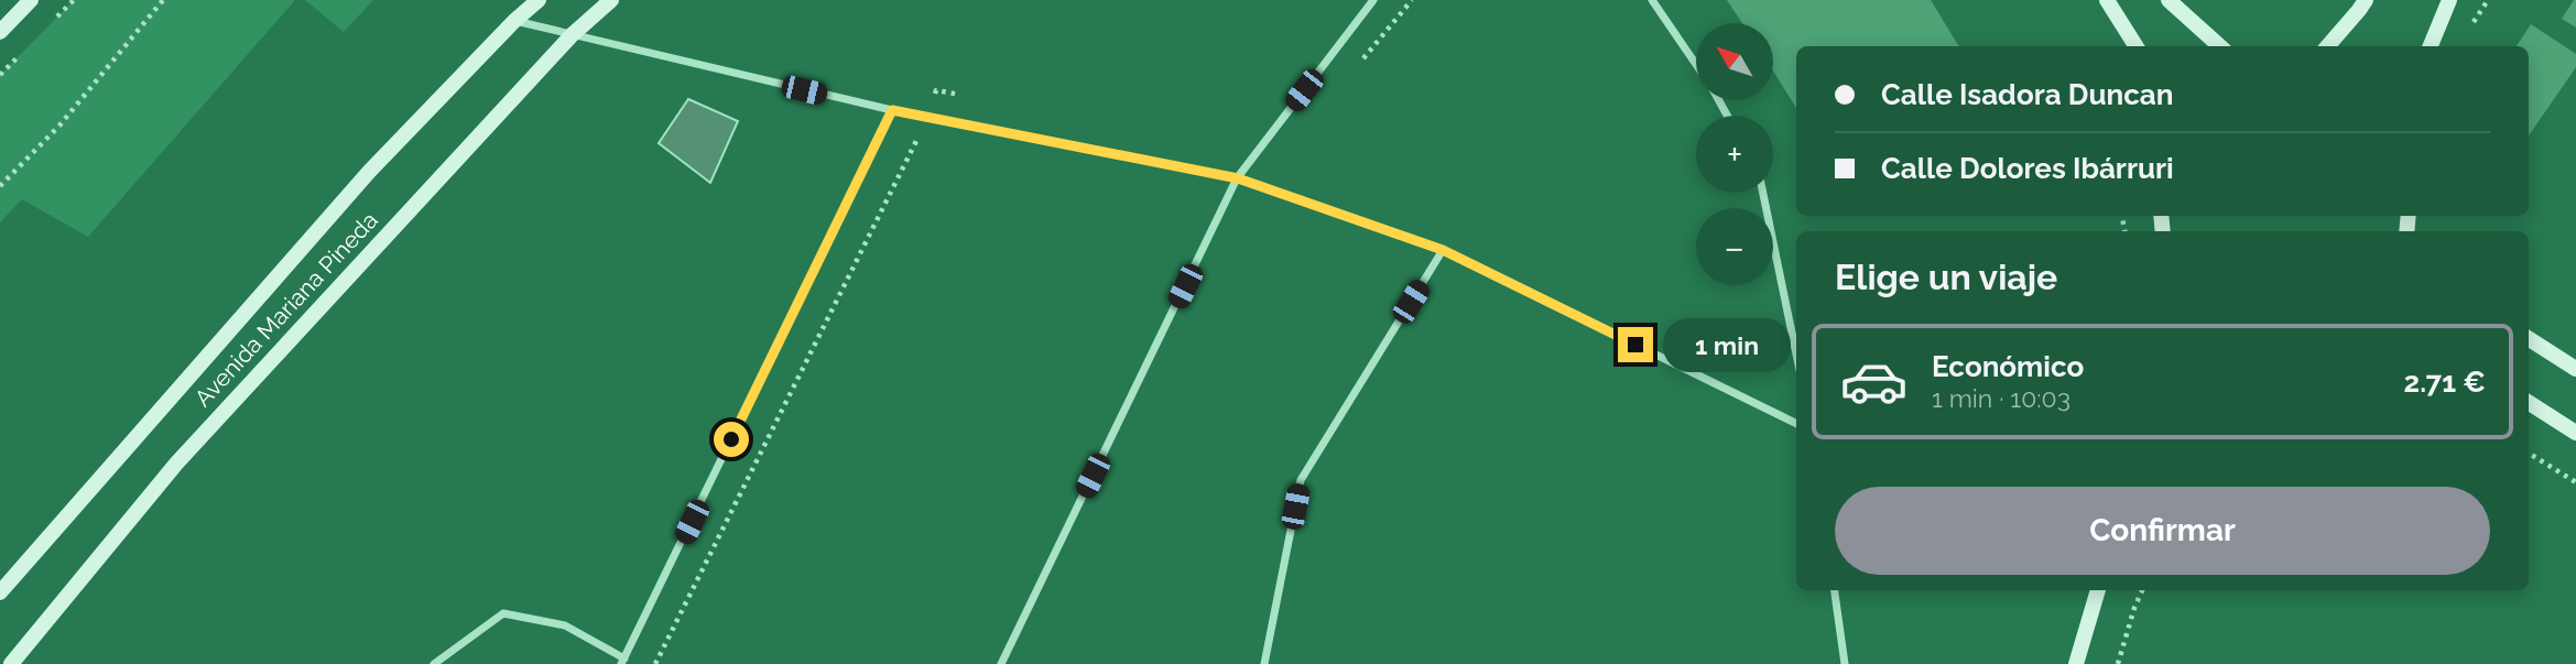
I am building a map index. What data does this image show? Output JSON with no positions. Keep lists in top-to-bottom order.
{
  "streets": {
    "street": ["Avenida Mariana Pineda"]
  },
  "north": "top left",
  "page": {
    "map_buttons": ["+", "−"],
    "banner": ["Calle Isadora Duncan", "Calle Dolores Ibárruri"],
    "heading": "Elige un viaje",
    "bubble": "1 min",
    "list": [
      {
        "name": "Económico",
        "note": "1 min · 10:03",
        "value": "2.71 €"
      }
    ],
    "buttons": "Confirmar"
  }
}
